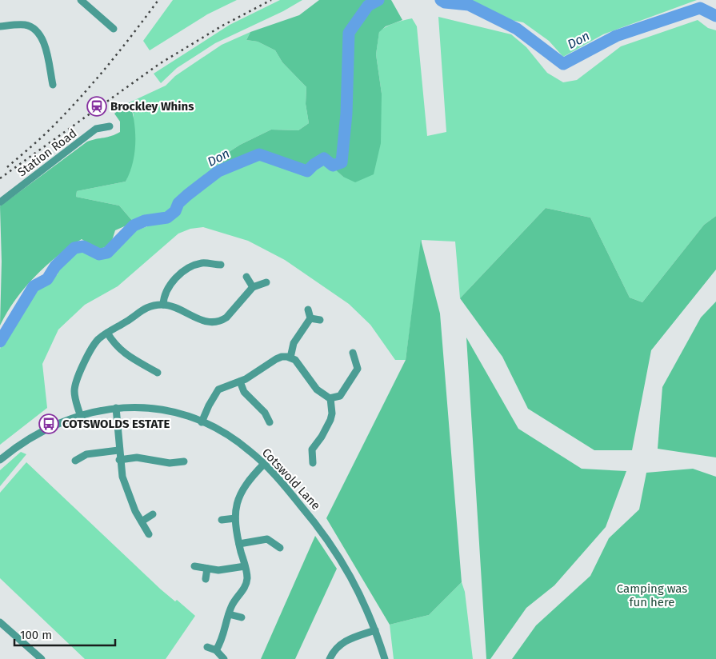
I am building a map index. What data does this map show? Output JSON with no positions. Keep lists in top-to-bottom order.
{
  "streets": {
    "street": ["Station Road", "Cotswold Lane"]
  },
  "water": ["Don"],
  "parks": ["Camping was fun here"],
  "places": {
    "station": ["Brockley Whins"],
    "bus stop": ["COTSWOLDS ESTATE"]
  },
  "scale_bar": "100 m"
}
